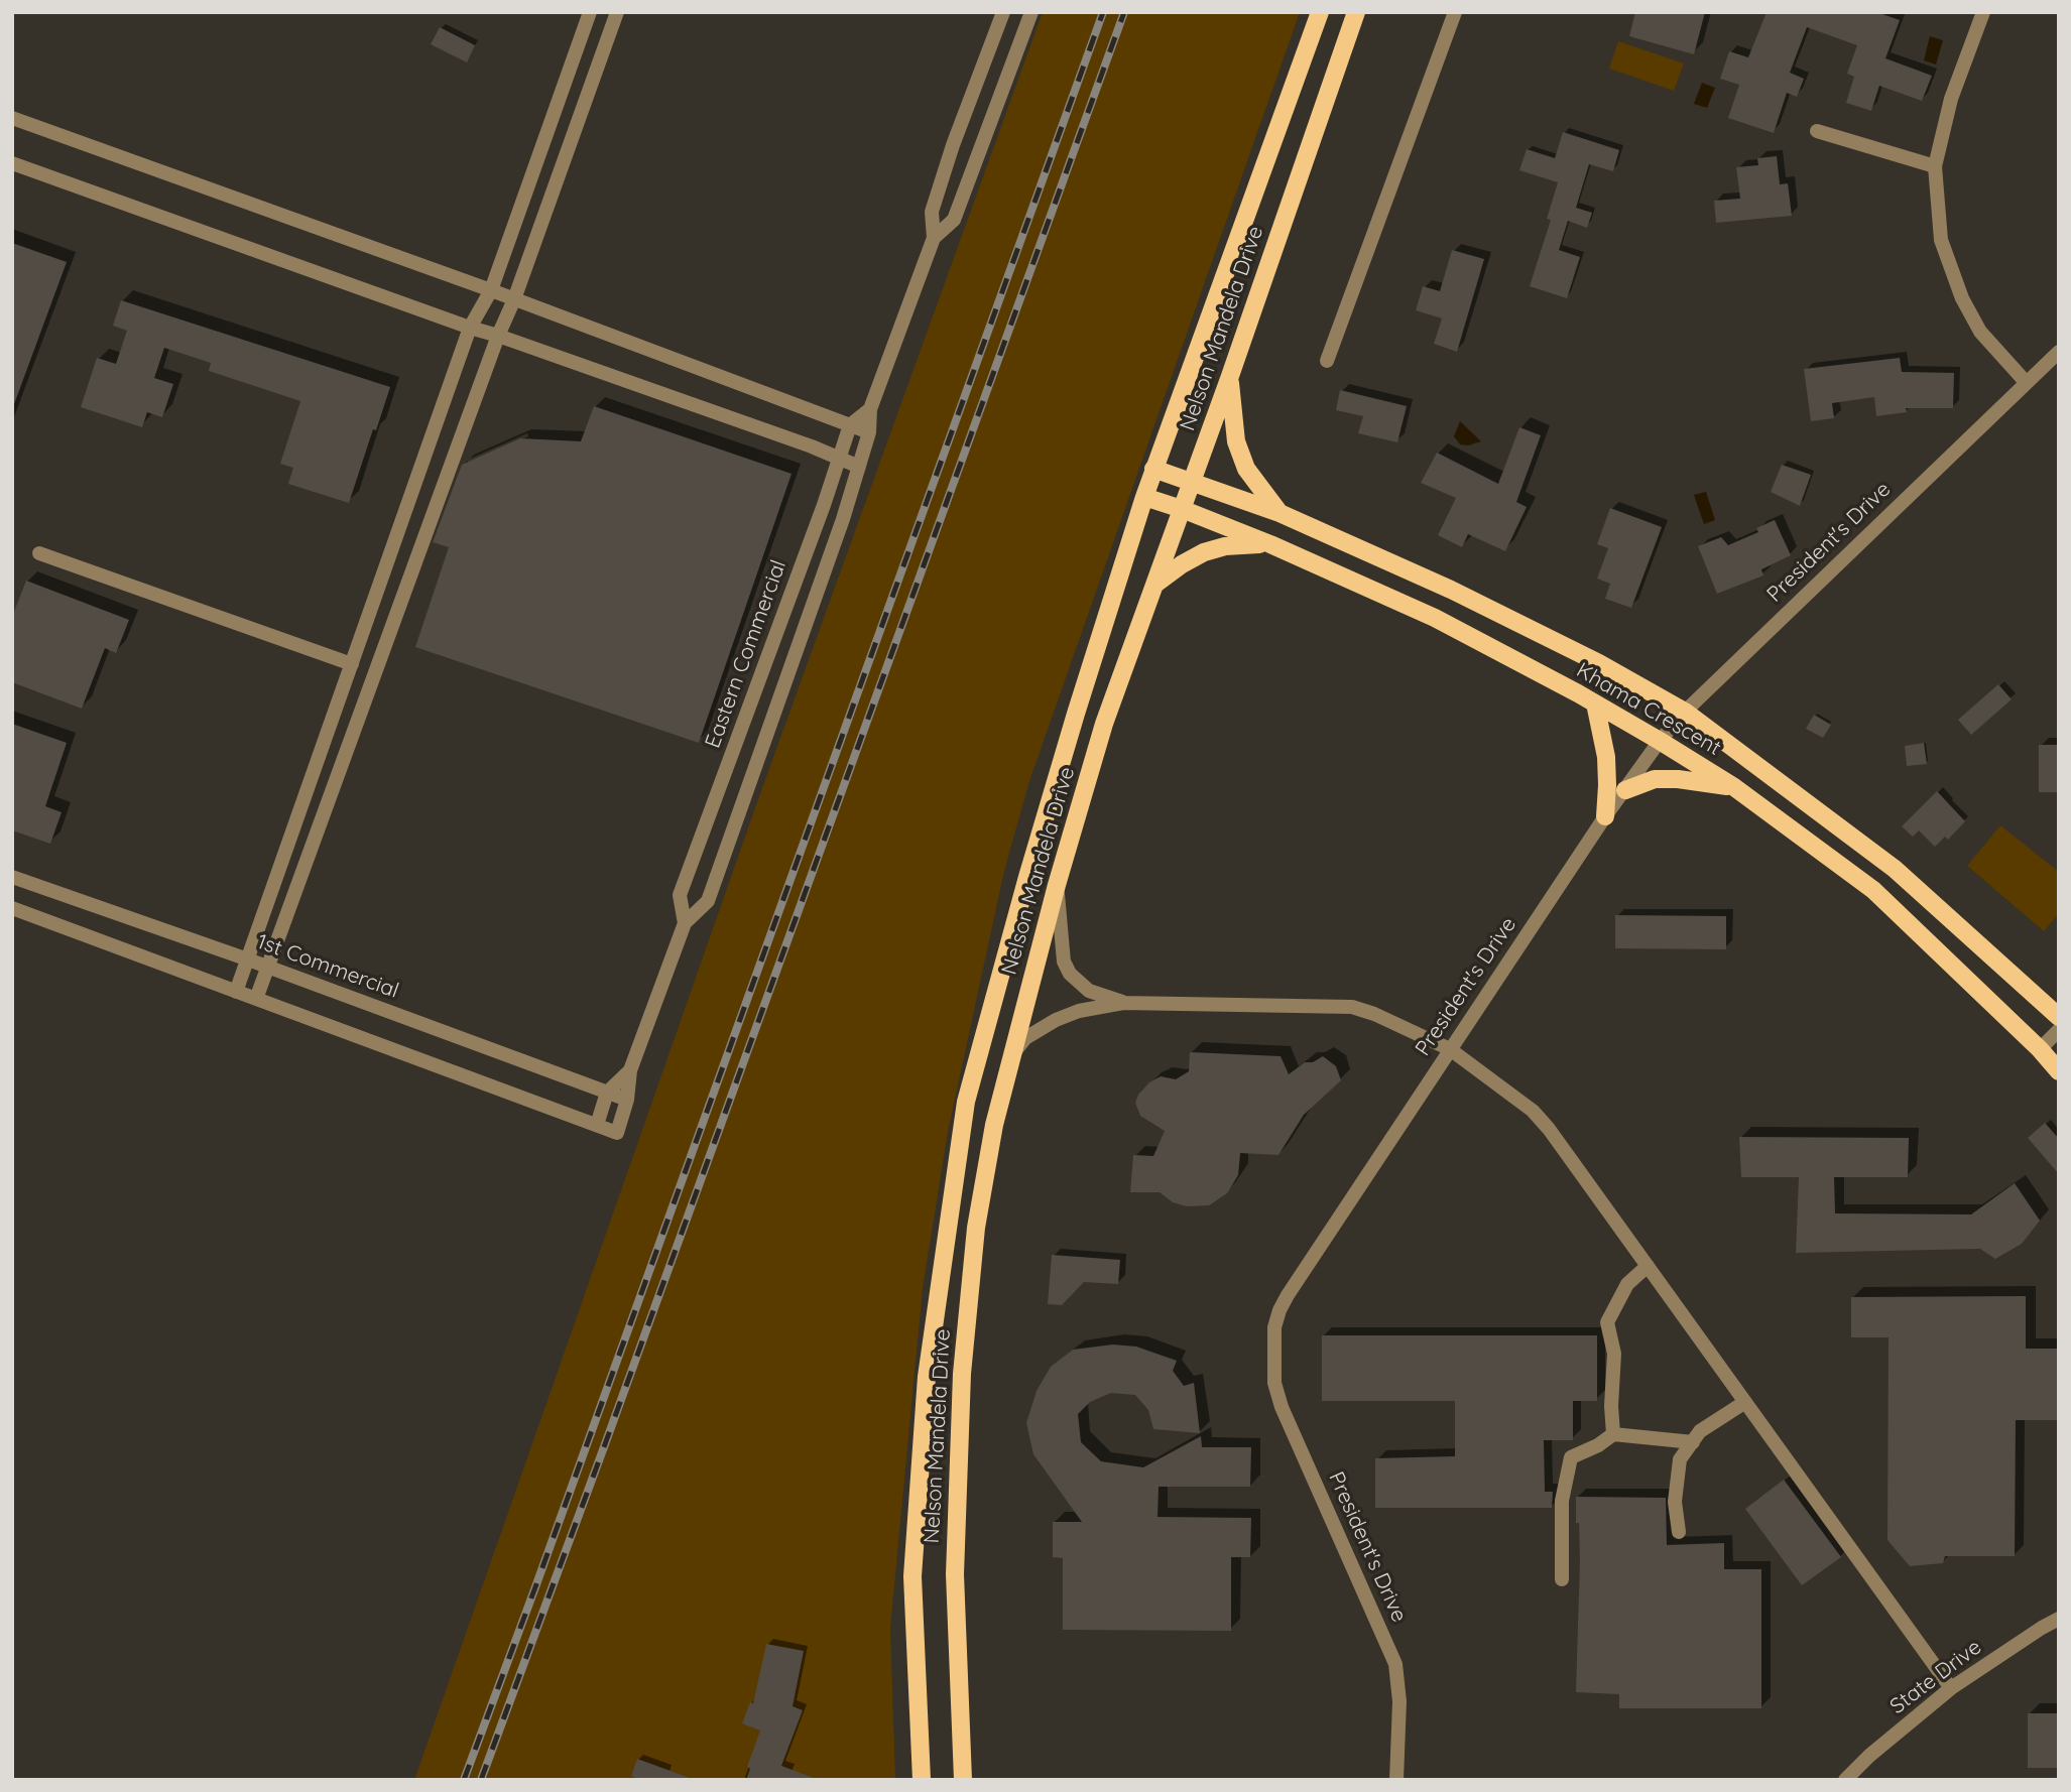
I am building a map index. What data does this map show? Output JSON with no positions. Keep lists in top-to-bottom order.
{
  "streets": {
    "main road": ["Nelson Mandela Drive", "Khama Crescent"],
    "street": [
      "President's Drive",
      "Eastern Commercial",
      "1st Commercial",
      "State Drive"
    ]
  },
  "crossings": [
    ["Nelson Mandela Drive", "Khama Crescent"],
    ["President's Drive", "Khama Crescent"],
    ["Eastern Commercial", "1st Commercial"]
  ]
}
